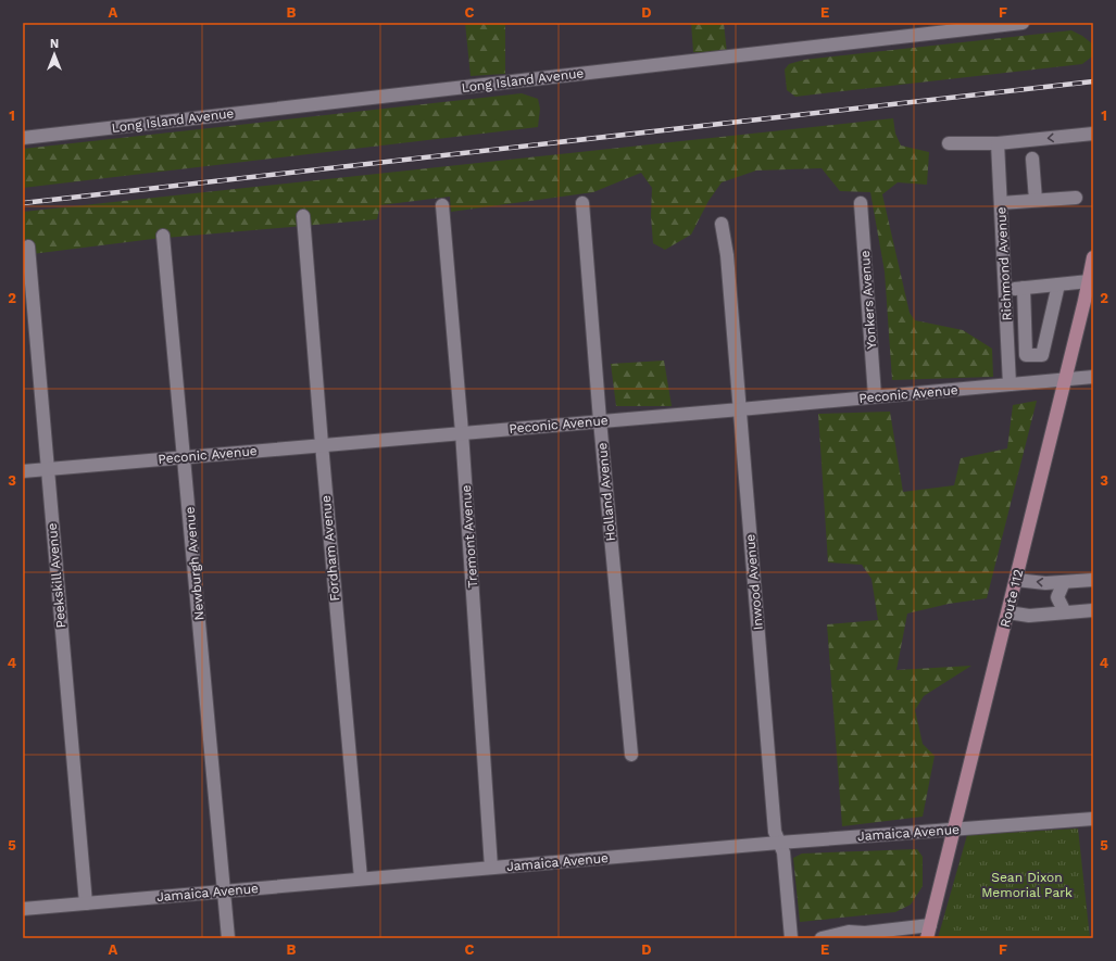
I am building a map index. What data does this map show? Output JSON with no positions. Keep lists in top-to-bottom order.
{
  "streets": {
    "main road": ["Route 112"],
    "street": [
      "Long Island Avenue",
      "Richmond Avenue",
      "Yonkers Avenue",
      "Peconic Avenue",
      "Holland Avenue",
      "Tremont Avenue",
      "Fordham Avenue",
      "Newburgh Avenue",
      "Peekskill Avenue",
      "Inwood Avenue",
      "Jamaica Avenue"
    ]
  },
  "crossings": [
    ["Richmond Avenue", "Peconic Avenue"],
    ["Yonkers Avenue", "Peconic Avenue"],
    ["Peconic Avenue", "Holland Avenue"],
    ["Peconic Avenue", "Tremont Avenue"],
    ["Peconic Avenue", "Fordham Avenue"],
    ["Peconic Avenue", "Newburgh Avenue"],
    ["Peconic Avenue", "Peekskill Avenue"],
    ["Peconic Avenue", "Inwood Avenue"],
    ["Peconic Avenue", "Route 112"],
    ["Tremont Avenue", "Jamaica Avenue"],
    ["Fordham Avenue", "Jamaica Avenue"],
    ["Newburgh Avenue", "Jamaica Avenue"],
    ["Peekskill Avenue", "Jamaica Avenue"],
    ["Inwood Avenue", "Jamaica Avenue"],
    ["Route 112", "Jamaica Avenue"]
  ],
  "parks": ["Sean Dixon Memorial Park"],
  "north": "top",
  "grid": {
    "columns": [
      "A",
      "B",
      "C",
      "D",
      "E",
      "F"
    ],
    "rows": [
      "1",
      "2",
      "3",
      "4",
      "5"
    ]
  }
}
